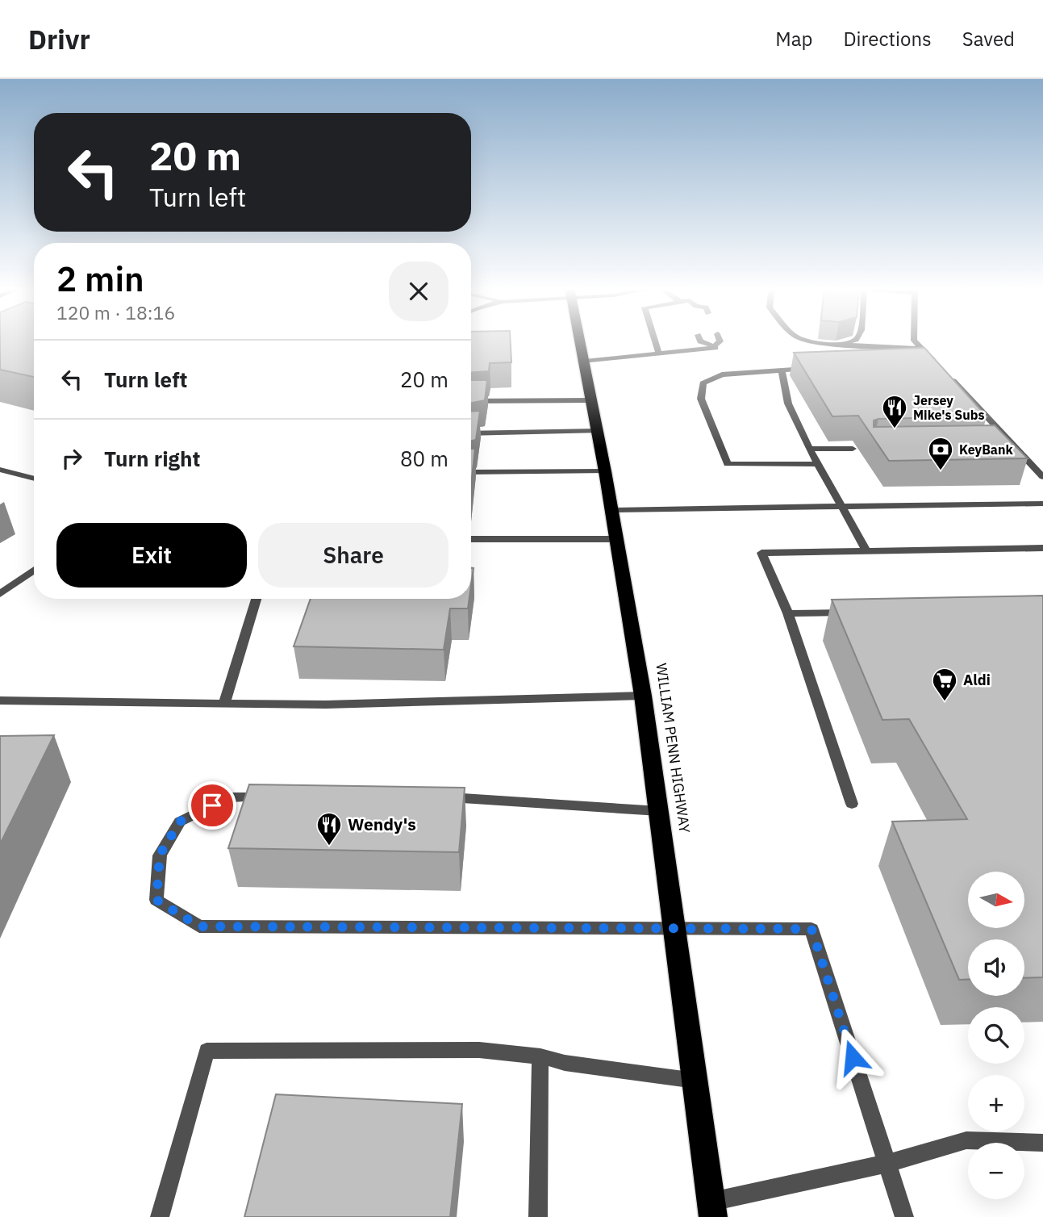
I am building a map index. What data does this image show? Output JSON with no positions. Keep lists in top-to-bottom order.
{
  "streets": {
    "highway": ["WILLIAM PENN HIGHWAY"]
  },
  "places": {
    "restaurant": ["Jersey Mike's Subs", "Wendy's"],
    "bank": ["KeyBank"],
    "supermarket": ["Aldi"]
  },
  "north": "right",
  "page": {
    "header": "Drivr",
    "nav": ["Map", "Directions", "Saved"],
    "turn": ["20 m", "Turn left"],
    "heading": ["2 min", "120 m · 18:16"],
    "list": [
      {
        "name": "Turn left",
        "value": "20 m"
      },
      {
        "name": "Turn right",
        "value": "80 m"
      }
    ],
    "buttons": ["Exit", "Share"],
    "map_buttons": ["+", "−"]
  }
}
